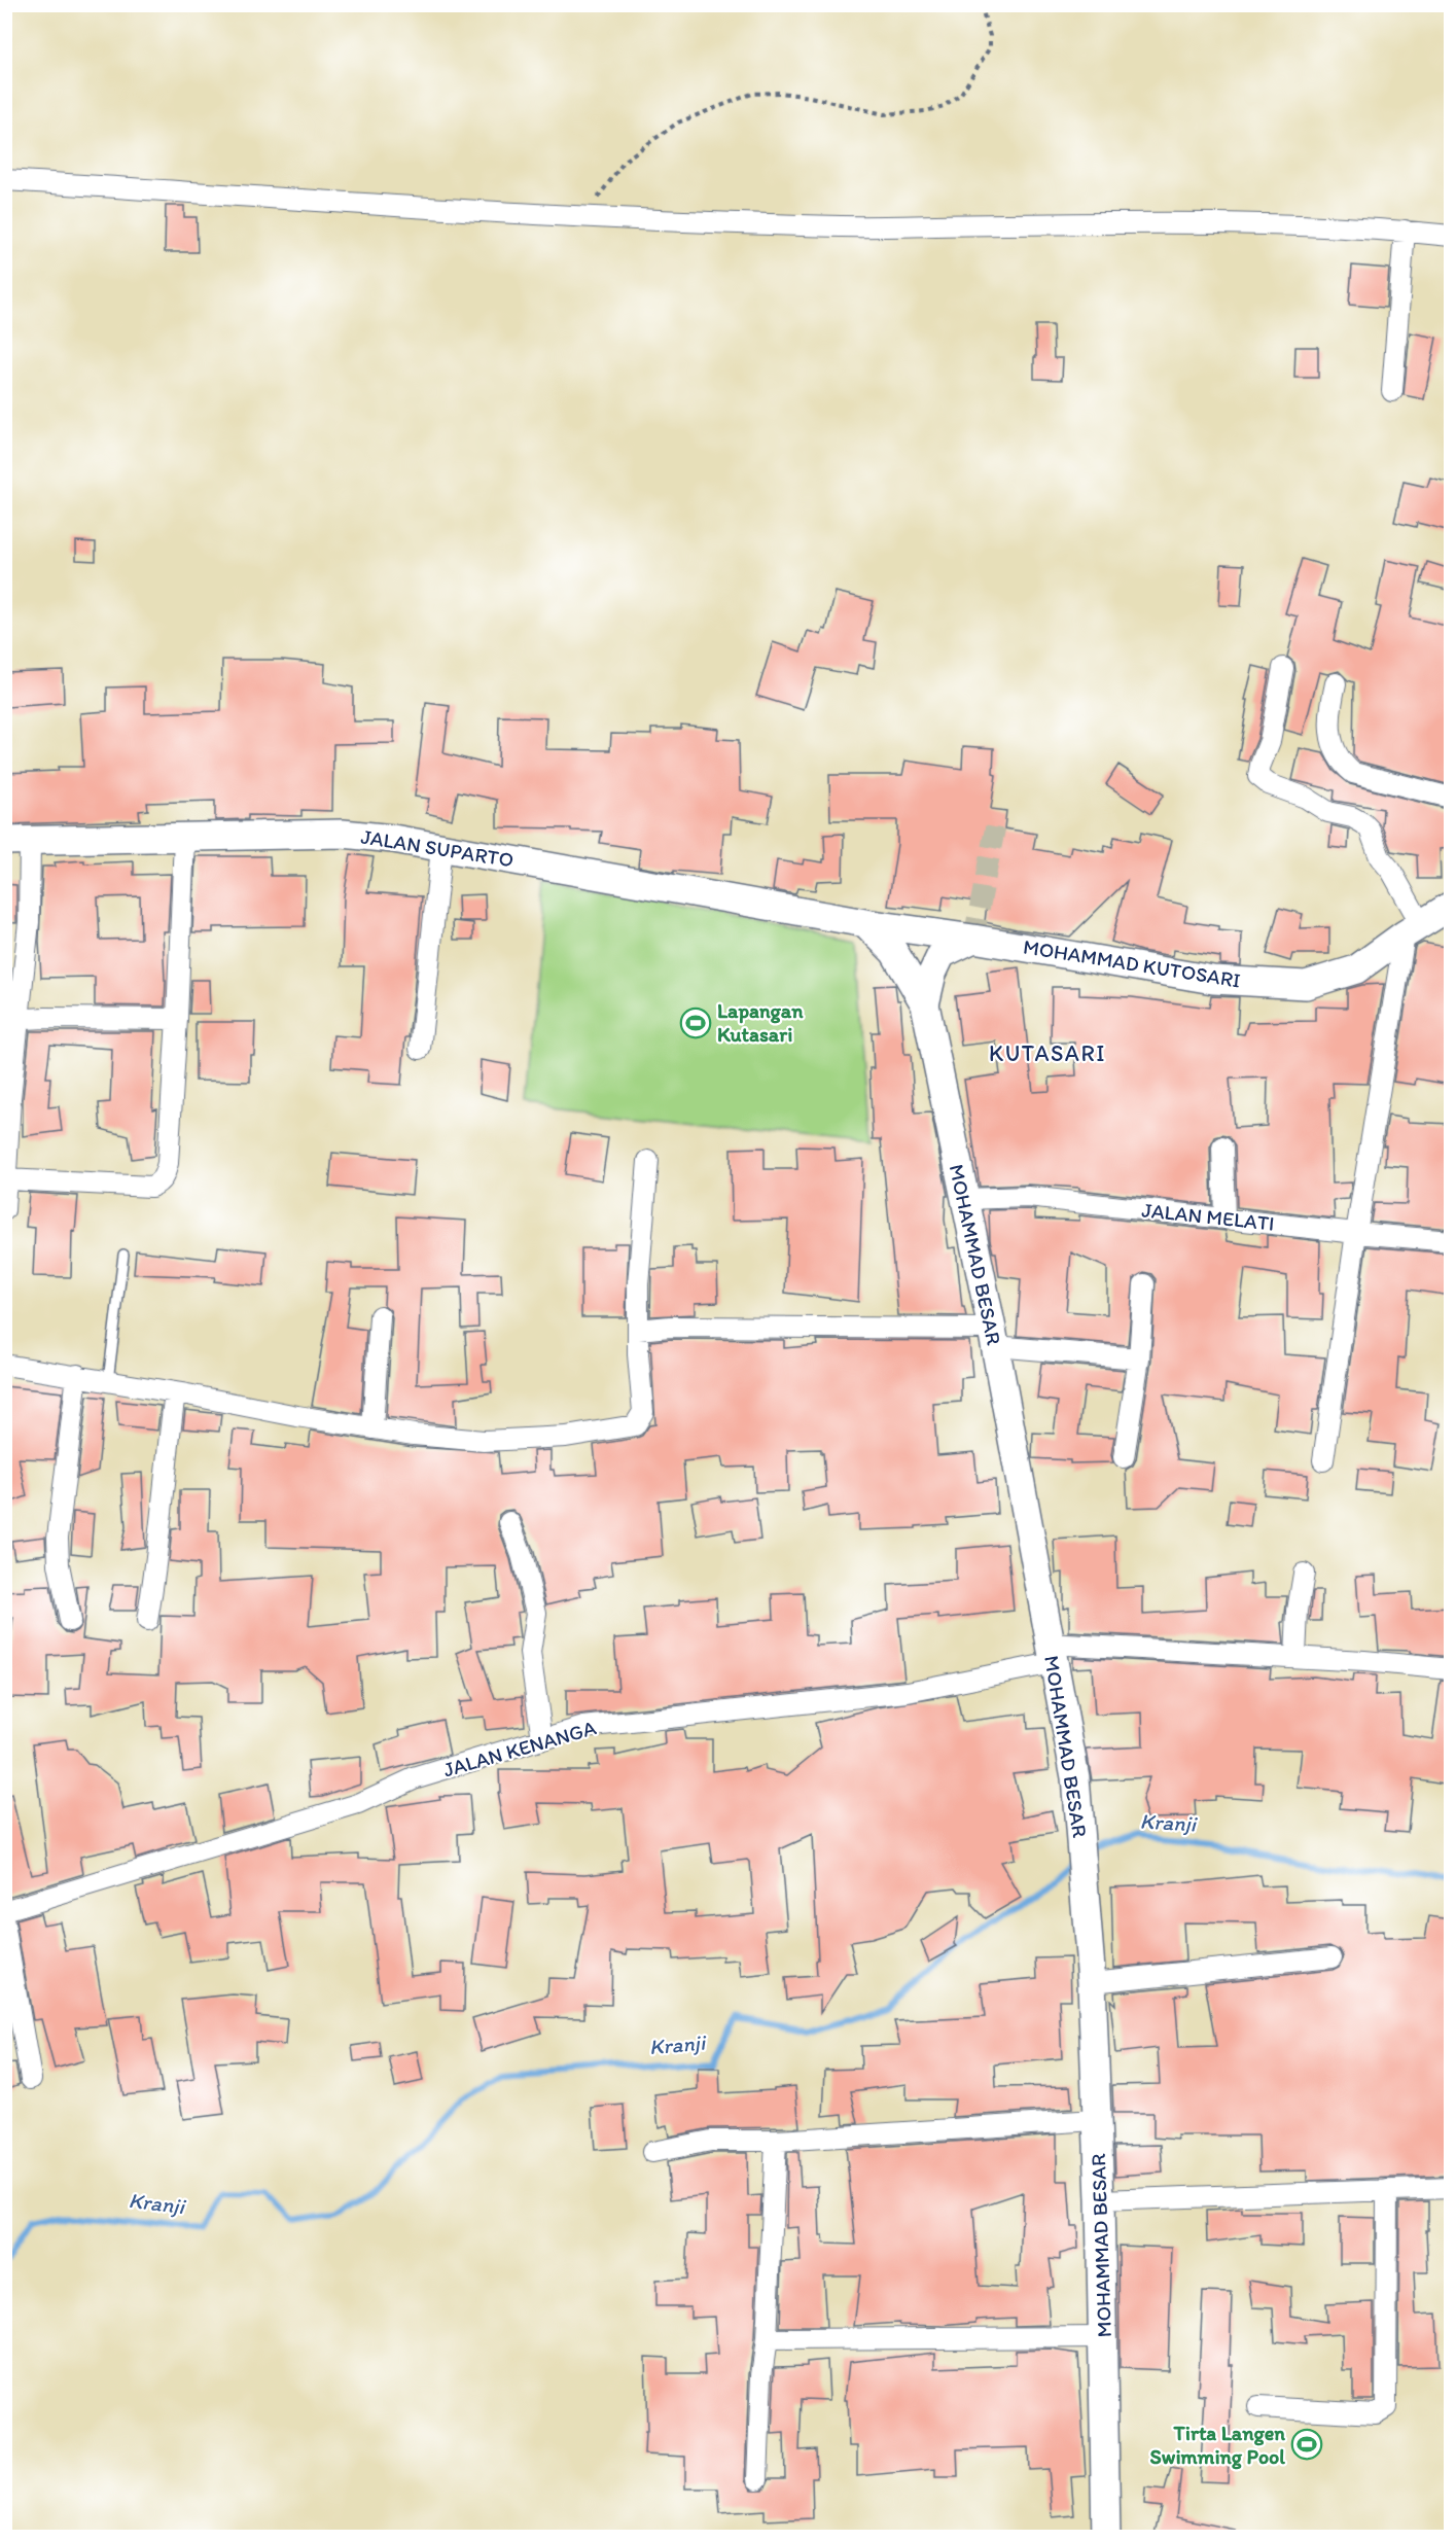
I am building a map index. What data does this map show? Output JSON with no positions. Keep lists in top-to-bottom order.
{
  "streets": {
    "street": [
      "JALAN SUPARTO",
      "MOHAMMAD KUTOSARI",
      "JALAN MELATI",
      "MOHAMMAD BESAR",
      "JALAN KENANGA"
    ]
  },
  "crossings": [
    ["JALAN SUPARTO", "MOHAMMAD KUTOSARI"],
    ["JALAN MELATI", "MOHAMMAD BESAR"],
    ["MOHAMMAD BESAR", "JALAN KENANGA"]
  ],
  "districts": ["KUTASARI"],
  "water": ["Kranji"],
  "places": {
    "sports": ["Lapangan Kutasari", "Tirta Langen Swimming Pool"]
  }
}
